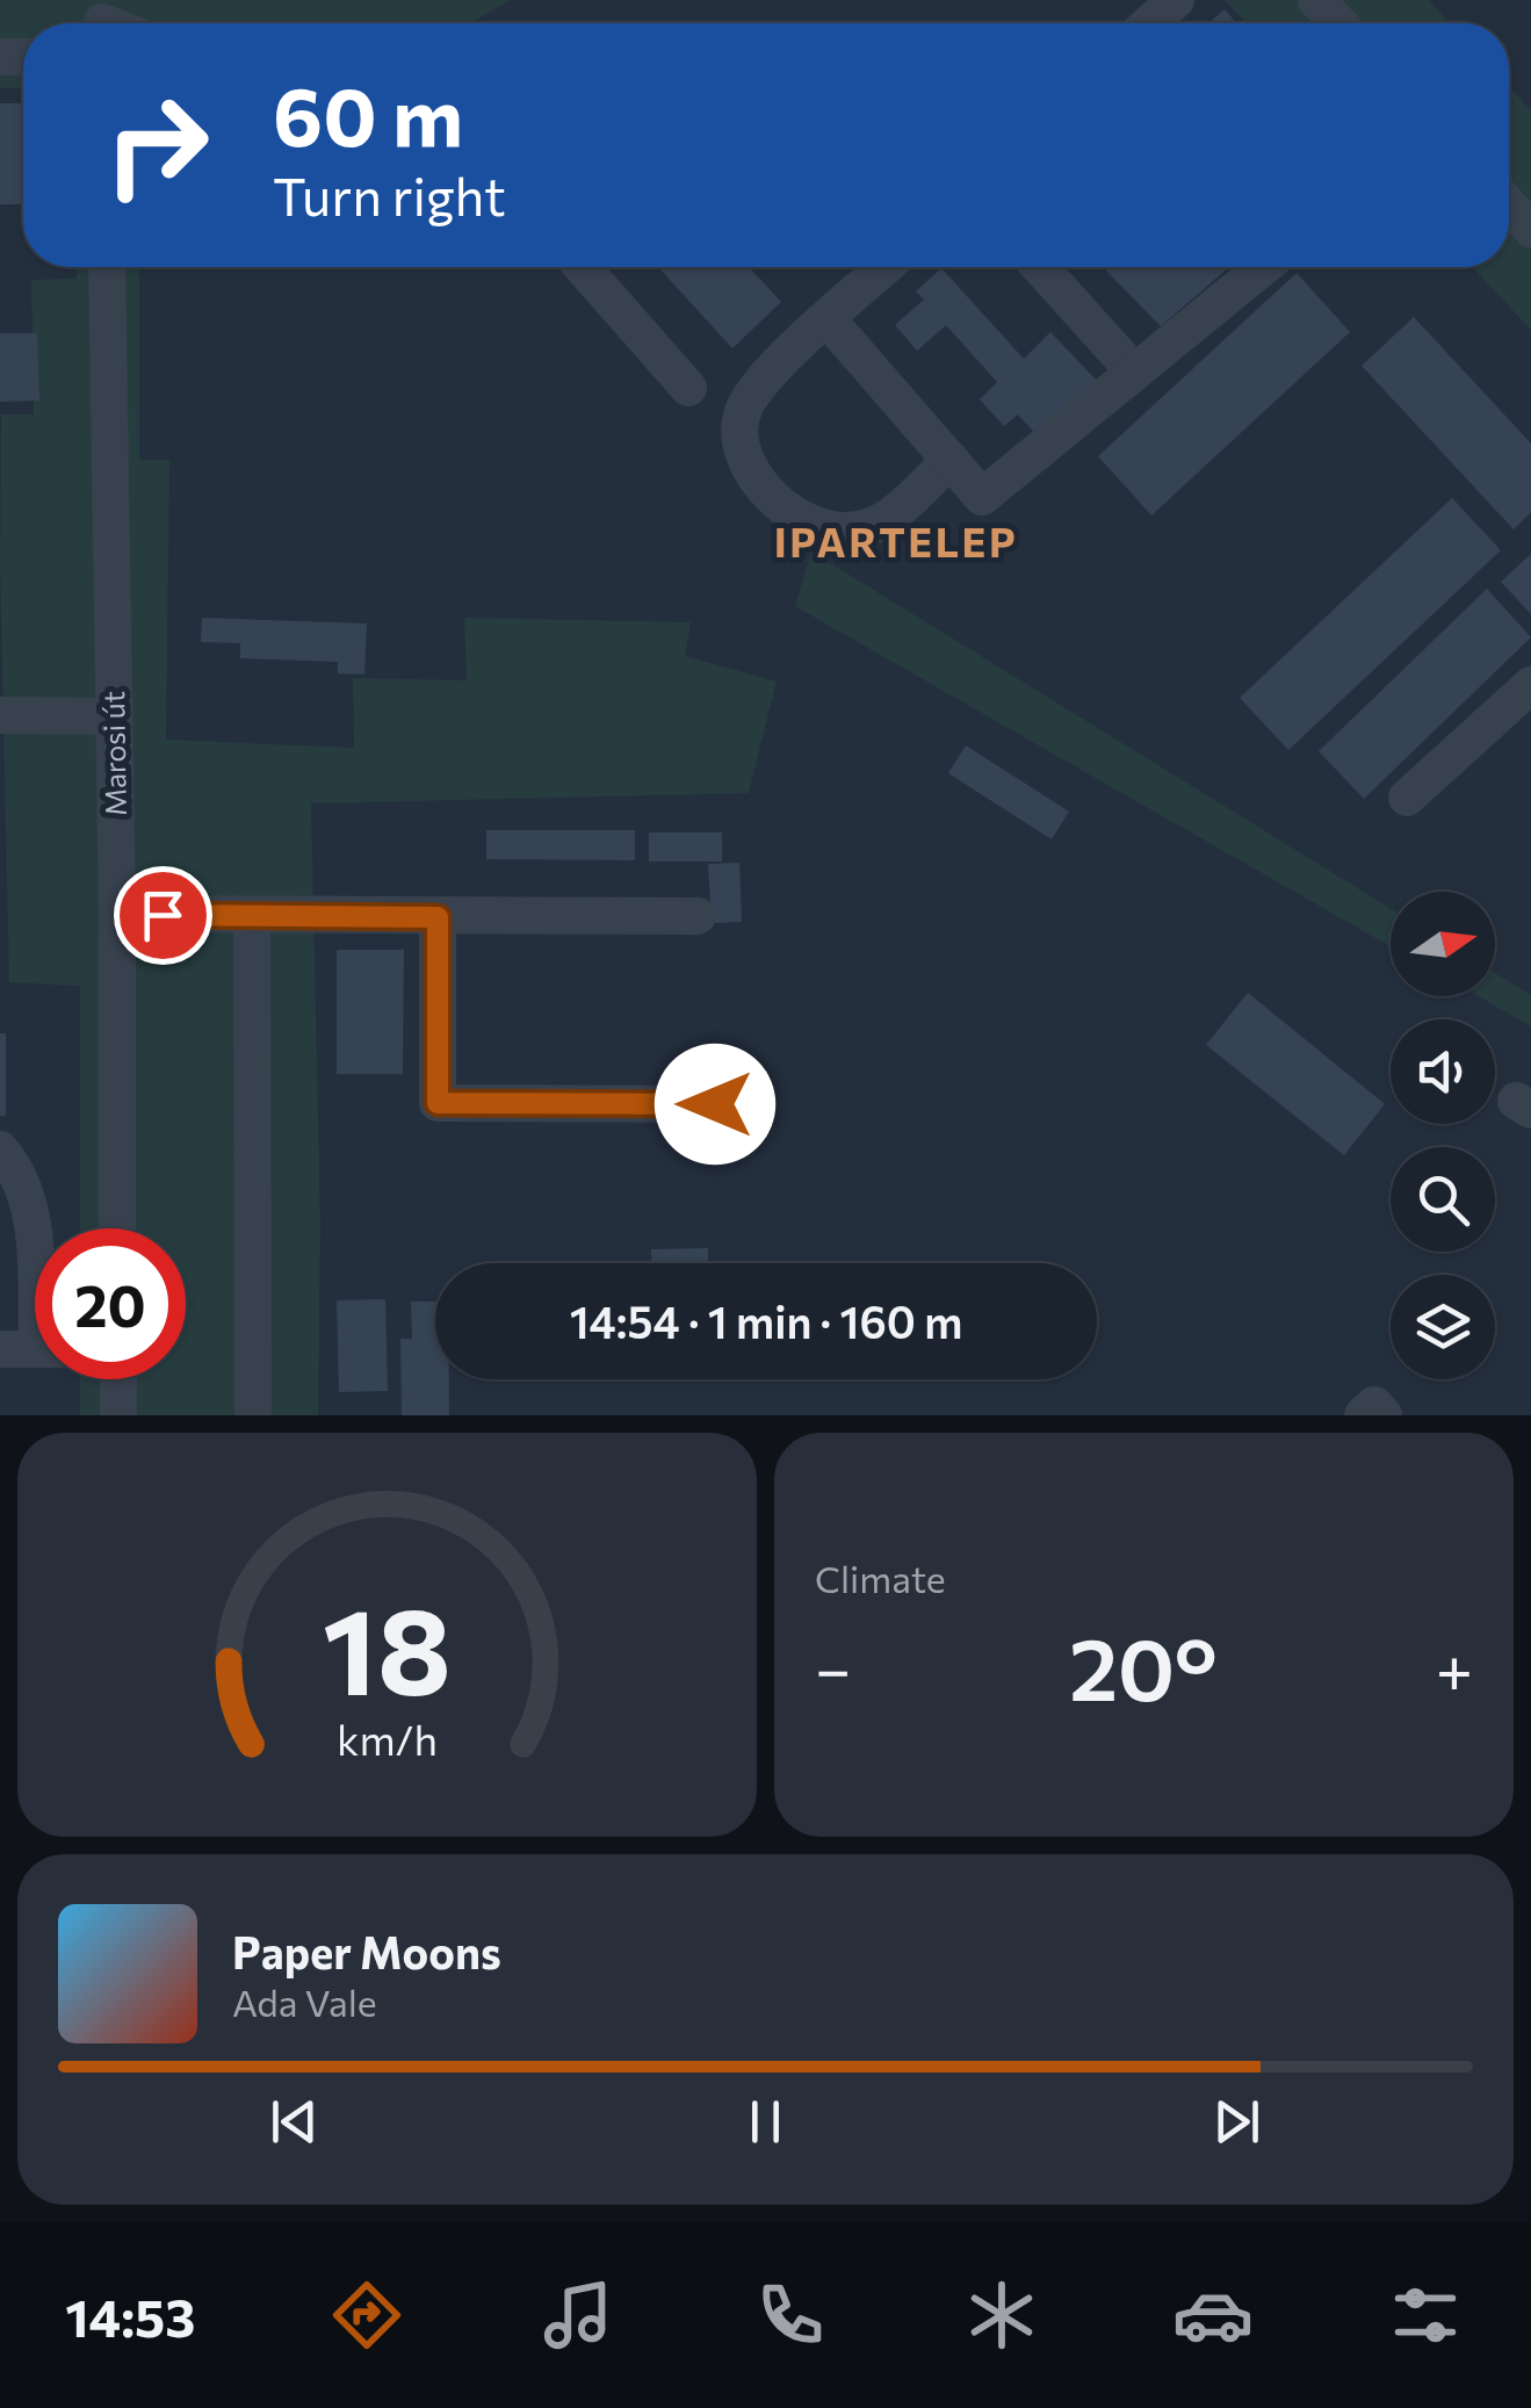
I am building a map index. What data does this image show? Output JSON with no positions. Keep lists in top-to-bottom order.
{
  "streets": {
    "street": ["Marosi út"]
  },
  "districts": ["IPARTELEP"],
  "north": "right",
  "page": {
    "turn": ["60 m", "Turn right"],
    "limit": "20",
    "trip": "14:54 · 1 min · 160 m",
    "tile": "Climate",
    "heat": ["−", "20°", "+"],
    "song": ["Paper Moons", "Ada Vale"],
    "tabs": "14:53",
    "gauge": ["18", "km/h"]
  }
}
